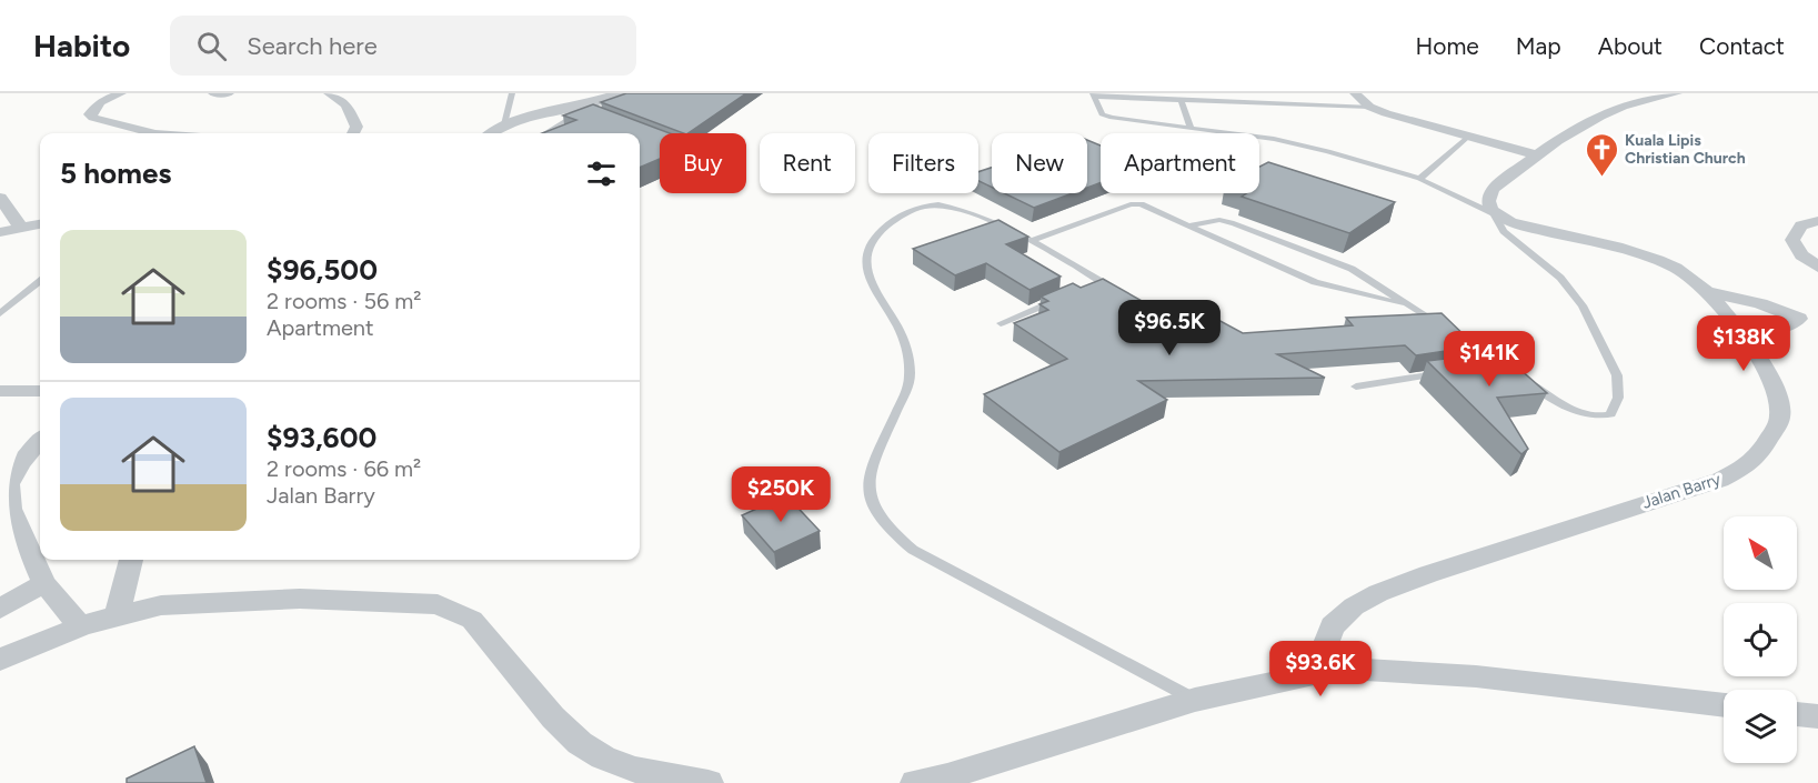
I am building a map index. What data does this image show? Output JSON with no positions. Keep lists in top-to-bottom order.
{
  "streets": {
    "street": ["Jalan Barry"]
  },
  "places": {
    "church": ["Kuala Lipis Christian Church"]
  },
  "north": "top left",
  "page": {
    "header": "Habito",
    "search": "Search here",
    "nav": [
      "Home",
      "Map",
      "About",
      "Contact"
    ],
    "chip": [
      "Buy",
      "Rent",
      "Filters",
      "New",
      "Apartment"
    ],
    "heading": "5 homes",
    "list": [
      {
        "name": "$96,500",
        "note": "2 rooms · 56 m² · Apartment"
      },
      {
        "name": "$93,600",
        "note": "2 rooms · 66 m² · Jalan Barry"
      }
    ],
    "price": [
      "$96.5K",
      "$138K",
      "$141K",
      "$250K",
      "$93.6K"
    ]
  }
}
